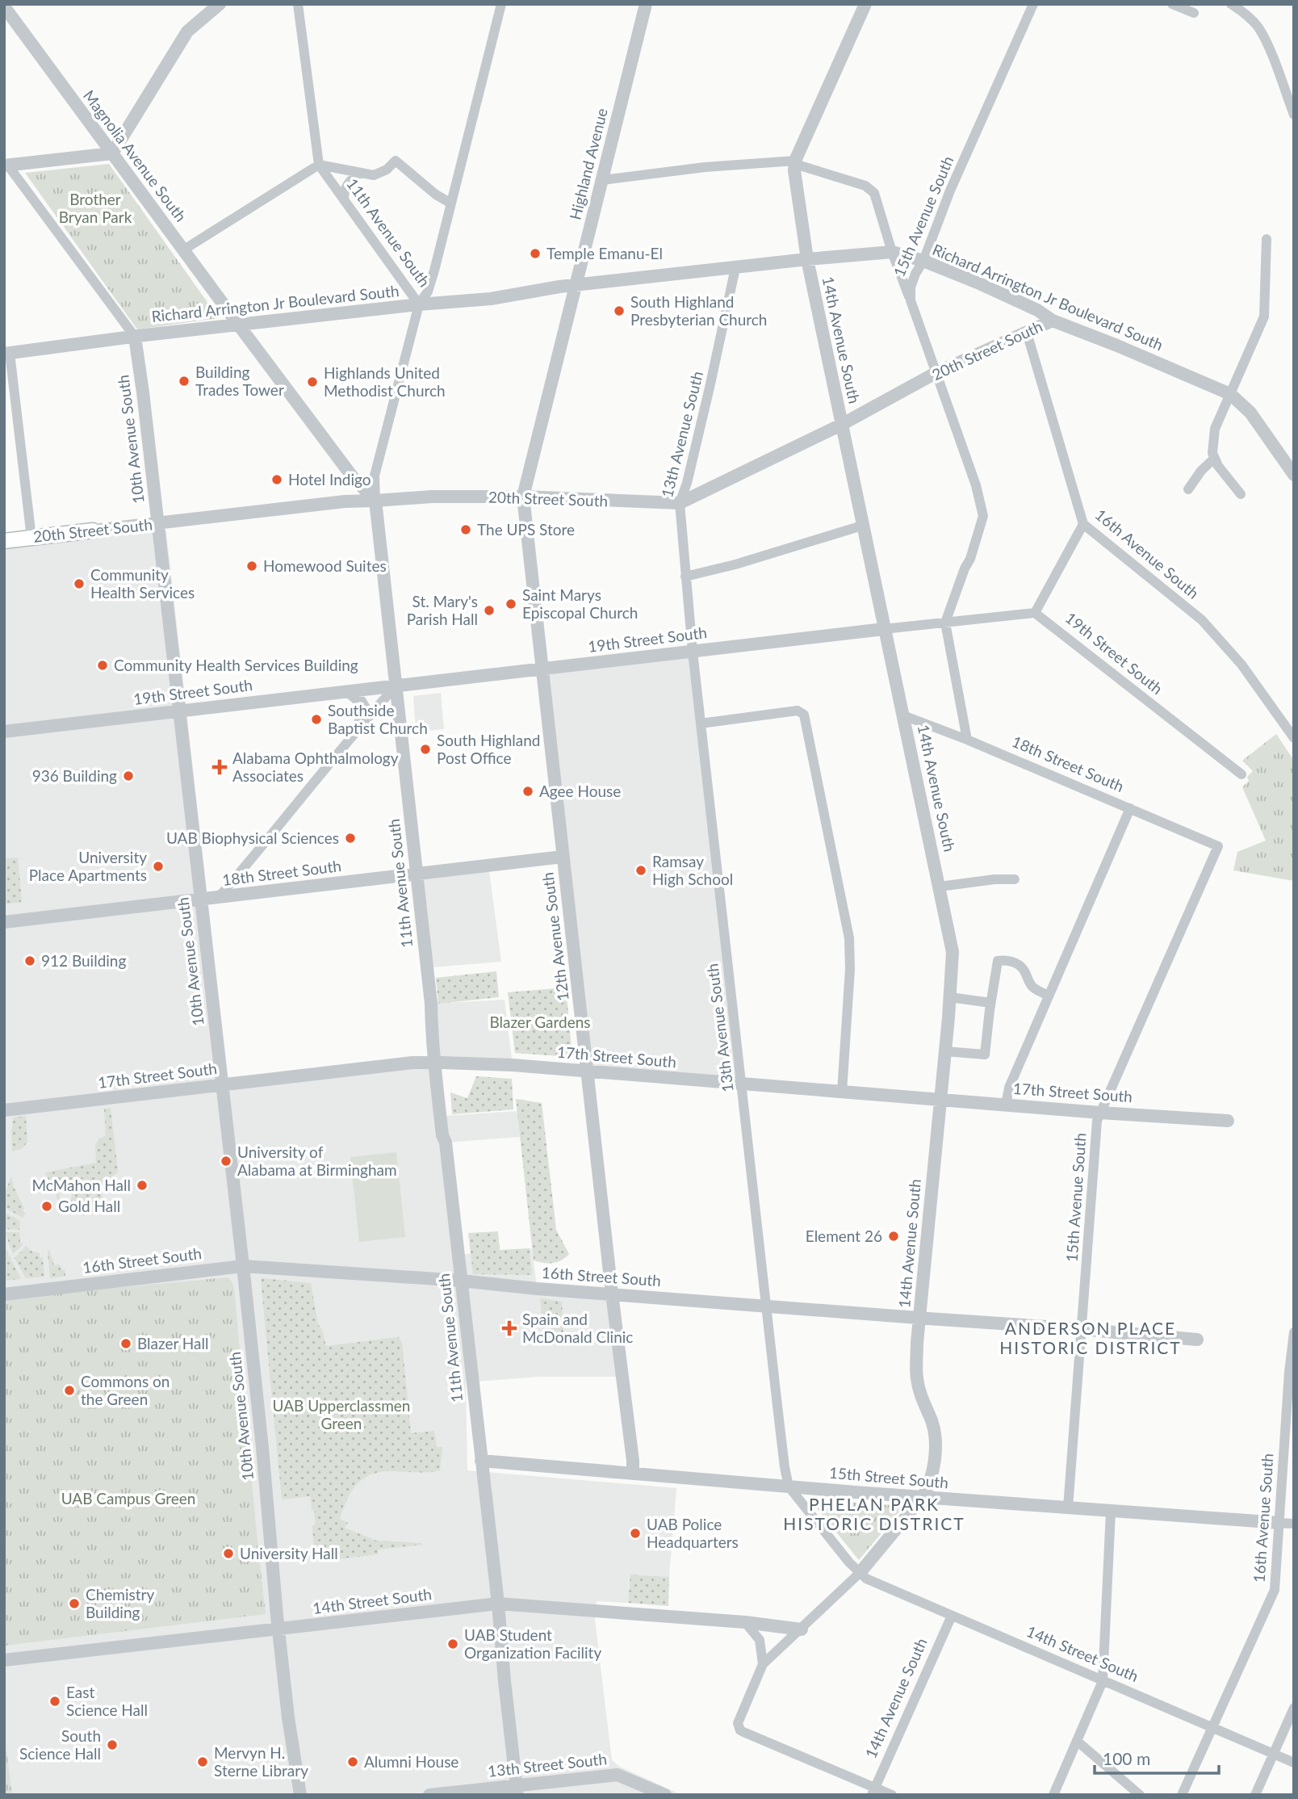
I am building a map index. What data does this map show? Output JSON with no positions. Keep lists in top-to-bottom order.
{
  "streets": {
    "main road": ["20th Street South"],
    "street": [
      "Magnolia Avenue South",
      "Highland Avenue",
      "15th Avenue South",
      "11th Avenue South",
      "Richard Arrington Jr Boulevard South",
      "14th Avenue South",
      "13th Avenue South",
      "10th Avenue South",
      "16th Avenue South",
      "19th Street South",
      "18th Street South",
      "12th Avenue South",
      "17th Street South",
      "16th Street South",
      "15th Street South",
      "14th Street South",
      "13th Street South"
    ]
  },
  "crossings": [
    ["Magnolia Avenue South", "11th Avenue South"],
    ["Magnolia Avenue South", "Richard Arrington Jr Boulevard South"],
    ["Magnolia Avenue South", "20th Street South"],
    ["Highland Avenue", "Richard Arrington Jr Boulevard South"],
    ["Highland Avenue", "20th Street South"],
    ["Highland Avenue", "12th Avenue South"],
    ["15th Avenue South", "Richard Arrington Jr Boulevard South"],
    ["15th Avenue South", "20th Street South"],
    ["15th Avenue South", "19th Street South"],
    ["15th Avenue South", "18th Street South"],
    ["15th Avenue South", "17th Street South"],
    ["15th Avenue South", "16th Street South"],
    ["15th Avenue South", "15th Street South"],
    ["11th Avenue South", "Richard Arrington Jr Boulevard South"],
    ["11th Avenue South", "20th Street South"],
    ["11th Avenue South", "19th Street South"],
    ["11th Avenue South", "18th Street South"],
    ["11th Avenue South", "17th Street South"],
    ["11th Avenue South", "16th Street South"],
    ["11th Avenue South", "15th Street South"],
    ["11th Avenue South", "14th Street South"],
    ["11th Avenue South", "13th Street South"],
    ["Richard Arrington Jr Boulevard South", "14th Avenue South"],
    ["Richard Arrington Jr Boulevard South", "20th Street South"],
    ["Richard Arrington Jr Boulevard South", "13th Avenue South"],
    ["Richard Arrington Jr Boulevard South", "10th Avenue South"],
    ["14th Avenue South", "20th Street South"],
    ["14th Avenue South", "13th Avenue South"],
    ["14th Avenue South", "19th Street South"],
    ["14th Avenue South", "18th Street South"],
    ["14th Avenue South", "17th Street South"],
    ["14th Avenue South", "16th Street South"],
    ["14th Avenue South", "15th Street South"],
    ["14th Avenue South", "14th Street South"],
    ["20th Street South", "13th Avenue South"],
    ["20th Street South", "10th Avenue South"],
    ["20th Street South", "16th Avenue South"],
    ["20th Street South", "12th Avenue South"],
    ["13th Avenue South", "19th Street South"],
    ["13th Avenue South", "17th Street South"],
    ["13th Avenue South", "16th Street South"],
    ["13th Avenue South", "15th Street South"],
    ["13th Avenue South", "14th Street South"],
    ["10th Avenue South", "19th Street South"],
    ["10th Avenue South", "18th Street South"],
    ["10th Avenue South", "17th Street South"],
    ["10th Avenue South", "16th Street South"],
    ["10th Avenue South", "14th Street South"],
    ["16th Avenue South", "15th Street South"],
    ["16th Avenue South", "14th Street South"],
    ["19th Street South", "12th Avenue South"],
    ["18th Street South", "12th Avenue South"],
    ["12th Avenue South", "17th Street South"],
    ["12th Avenue South", "16th Street South"],
    ["12th Avenue South", "15th Street South"]
  ],
  "districts": ["ANDERSON PLACE HISTORIC DISTRICT", "PHELAN PARK HISTORIC DISTRICT"],
  "parks": [
    "Brother Bryan Park",
    "Blazer Gardens",
    "UAB Upperclassmen Green",
    "UAB Campus Green"
  ],
  "places": {
    "other": [
      "Temple Emanu-El",
      "South Highland Presbyterian Church",
      "Building Trades Tower",
      "Highlands United Methodist Church",
      "Hotel Indigo",
      "The UPS Store",
      "Homewood Suites",
      "Community Health Services",
      "Saint Marys Episcopal Church",
      "St. Mary's Parish Hall",
      "Community Health Services Building",
      "Southside Baptist Church",
      "South Highland Post Office",
      "936 Building",
      "Agee House",
      "UAB Biophysical Sciences",
      "University Place Apartments",
      "Ramsay High School",
      "912 Building",
      "University of Alabama at Birmingham",
      "McMahon Hall",
      "Gold Hall",
      "Element 26",
      "Blazer Hall",
      "Commons on the Green",
      "UAB Police Headquarters",
      "University Hall",
      "Chemistry Building",
      "UAB Student Organization Facility",
      "East Science Hall",
      "South Science Hall",
      "Mervyn H. Sterne Library",
      "Alumni House"
    ],
    "health": ["Alabama Ophthalmology Associates", "Spain and McDonald Clinic"]
  },
  "scale_bar": "100 m"
}
